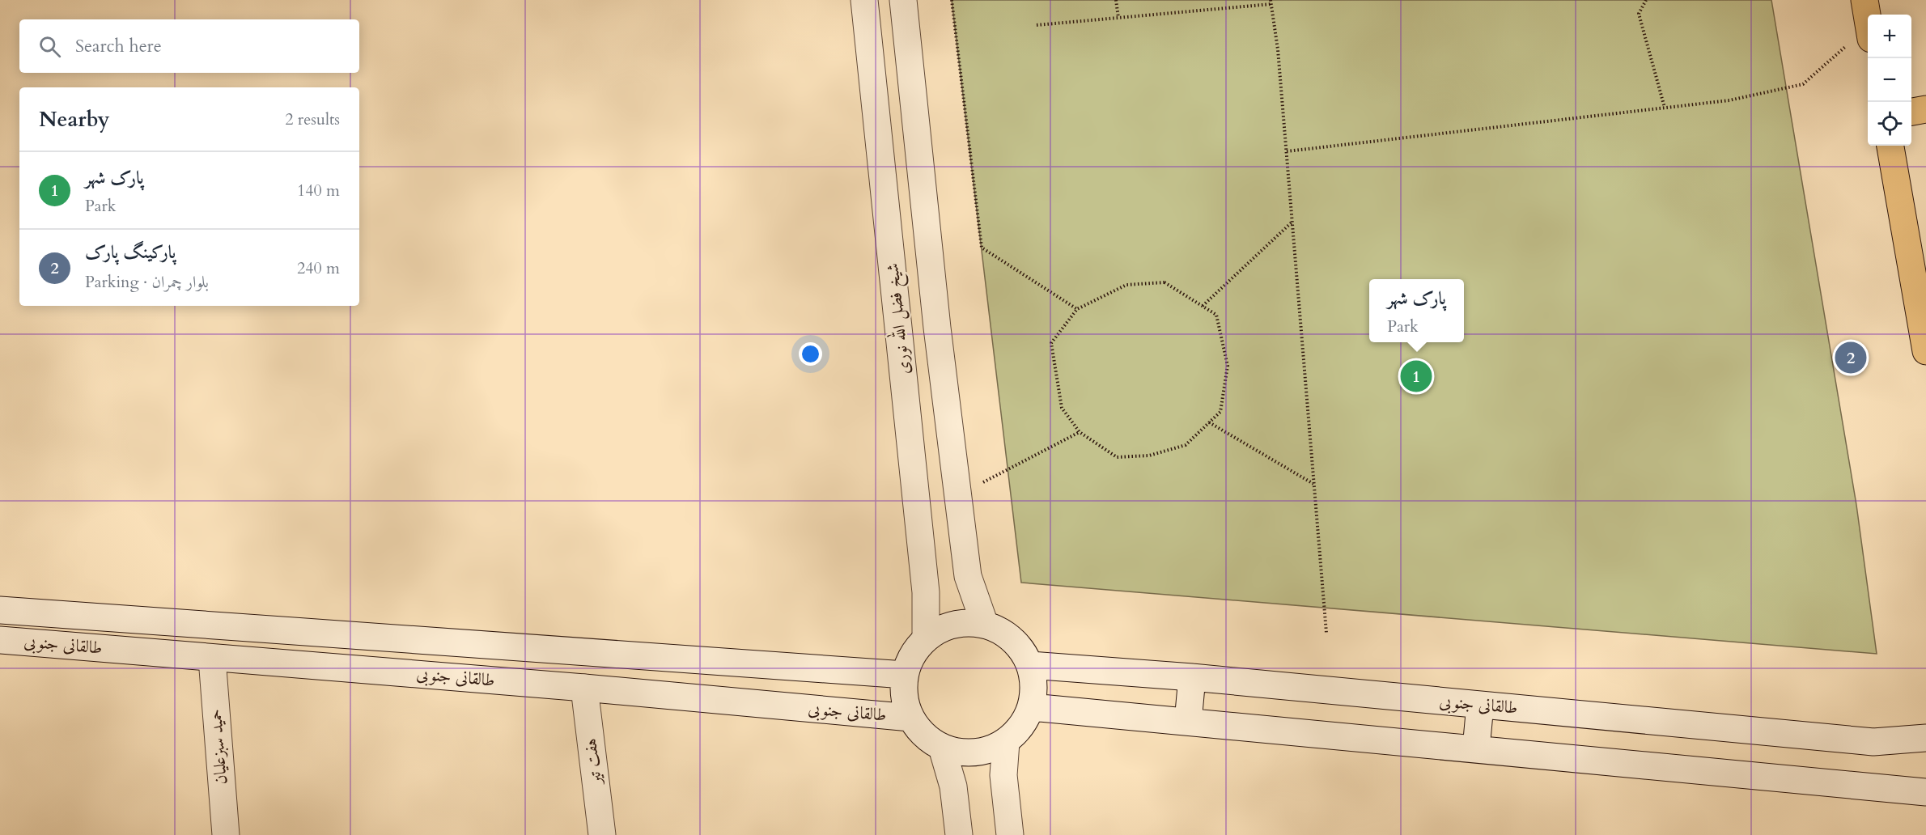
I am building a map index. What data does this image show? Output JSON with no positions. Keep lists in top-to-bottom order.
{
  "streets": {
    "main road": [
      "شیخ فضل الله نوری",
      "طالقانی جنوبی",
      "حمید سبزعلیان",
      "هفت تیر"
    ]
  },
  "crossings": [
    ["شیخ فضل الله نوری", "طالقانی جنوبی"],
    ["طالقانی جنوبی", "حمید سبزعلیان"],
    ["طالقانی جنوبی", "هفت تیر"]
  ],
  "page": {
    "map_buttons": ["+", "−"],
    "search": "Search here",
    "heading": ["Nearby", "2 results"],
    "list": [
      {
        "mark": "1",
        "name": "پارک شهر",
        "note": "Park",
        "value": "140 m"
      },
      {
        "mark": "2",
        "name": "پارکینگ پارک",
        "note": "Parking · بلوار چمران",
        "value": "240 m"
      }
    ],
    "popup": ["پارک شهر", "Park"],
    "pins": ["2", "1"]
  }
}
